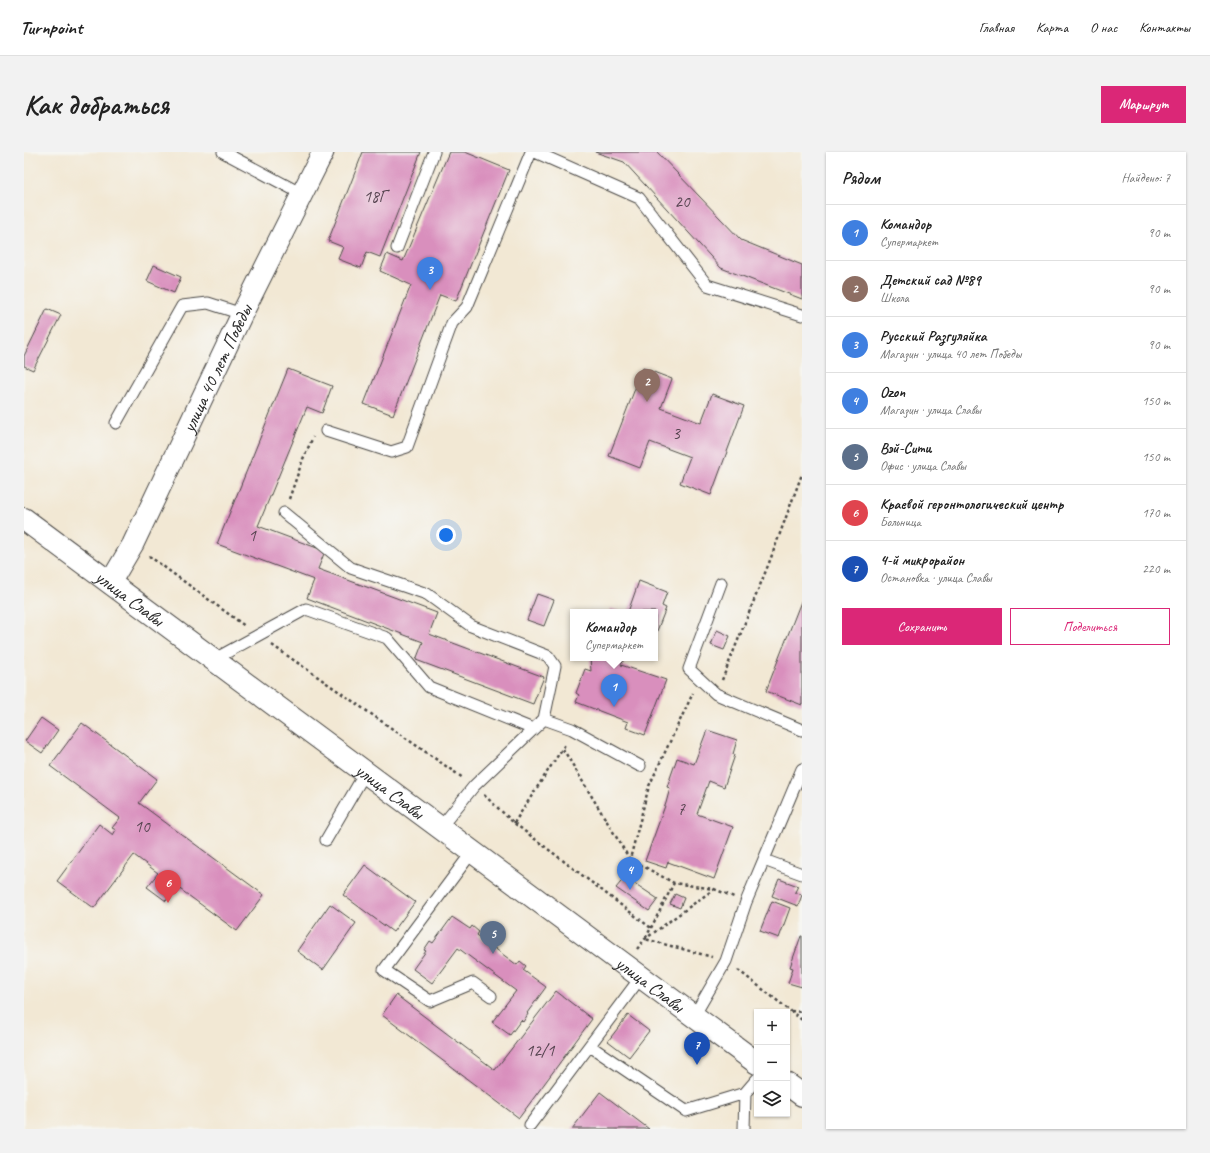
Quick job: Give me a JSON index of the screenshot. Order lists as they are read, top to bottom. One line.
{"streets":{"main road":["улица Славы"],"street":["улица 40 лет Победы"]},"crossings":[["улица 40 лет Победы","улица Славы"]],"house_numbers":["18Г","20","3","1","7","10","12/1"],"page":{"header":"Turnpoint","nav":["Главная","Карта","О нас","Контакты"],"buttons":["Маршрут",["Сохранить","Поделиться"]],"title":"Как добраться","heading":["Рядом","Найдено: 7"],"list":[{"mark":"1","name":"Командор","note":"Супермаркет","value":"90 m"},{"mark":"2","name":"Детский сад №89","note":"Школа","value":"90 m"},{"mark":"3","name":"Русский Разгуляйка","note":"Магазин · улица 40 лет Победы","value":"90 m"},{"mark":"4","name":"Ozon","note":"Магазин · улица Славы","value":"150 m"},{"mark":"5","name":"Вэй-Сити","note":"Офис · улица Славы","value":"150 m"},{"mark":"6","name":"Краевой геронтологический центр","note":"Больница","value":"170 m"},{"mark":"7","name":"4-й микрорайон","note":"Остановка · улица Славы","value":"220 m"}],"pins":["3","2","1","4","6","5","7"],"popup":["Командор","Супермаркет"],"map_buttons":["+","−"]}}
